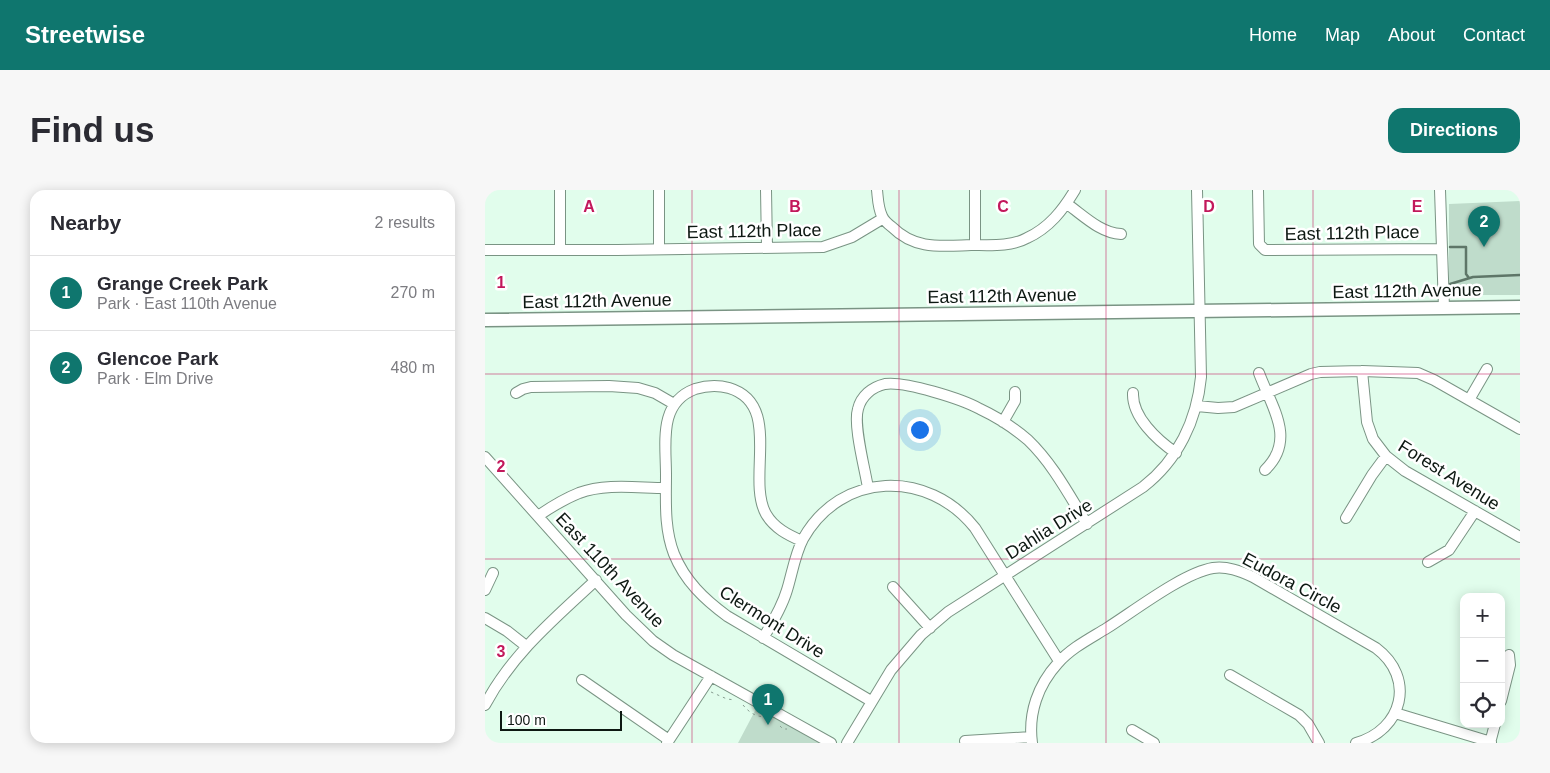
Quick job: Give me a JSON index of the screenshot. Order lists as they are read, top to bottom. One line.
{"streets":{"street":["East 112th Place","East 112th Avenue","Forest Avenue","Dahlia Drive","East 110th Avenue","Eudora Circle","Clermont Drive"]},"crossings":[["East 112th Avenue","Dahlia Drive"],["Dahlia Drive","Clermont Drive"]],"scale_bar":"100 m","page":{"header":"Streetwise","nav":["Home","Map","About","Contact"],"buttons":"Directions","title":"Find us","heading":["Nearby","2 results"],"pins":["2","1"],"list":[{"mark":"1","name":"Grange Creek Park","note":"Park · East 110th Avenue","value":"270 m"},{"mark":"2","name":"Glencoe Park","note":"Park · Elm Drive","value":"480 m"}],"map_buttons":["+","−"],"scale":"100 m"},"grid":{"columns":["A","B","C","D","E"],"rows":["1","2","3"]}}
